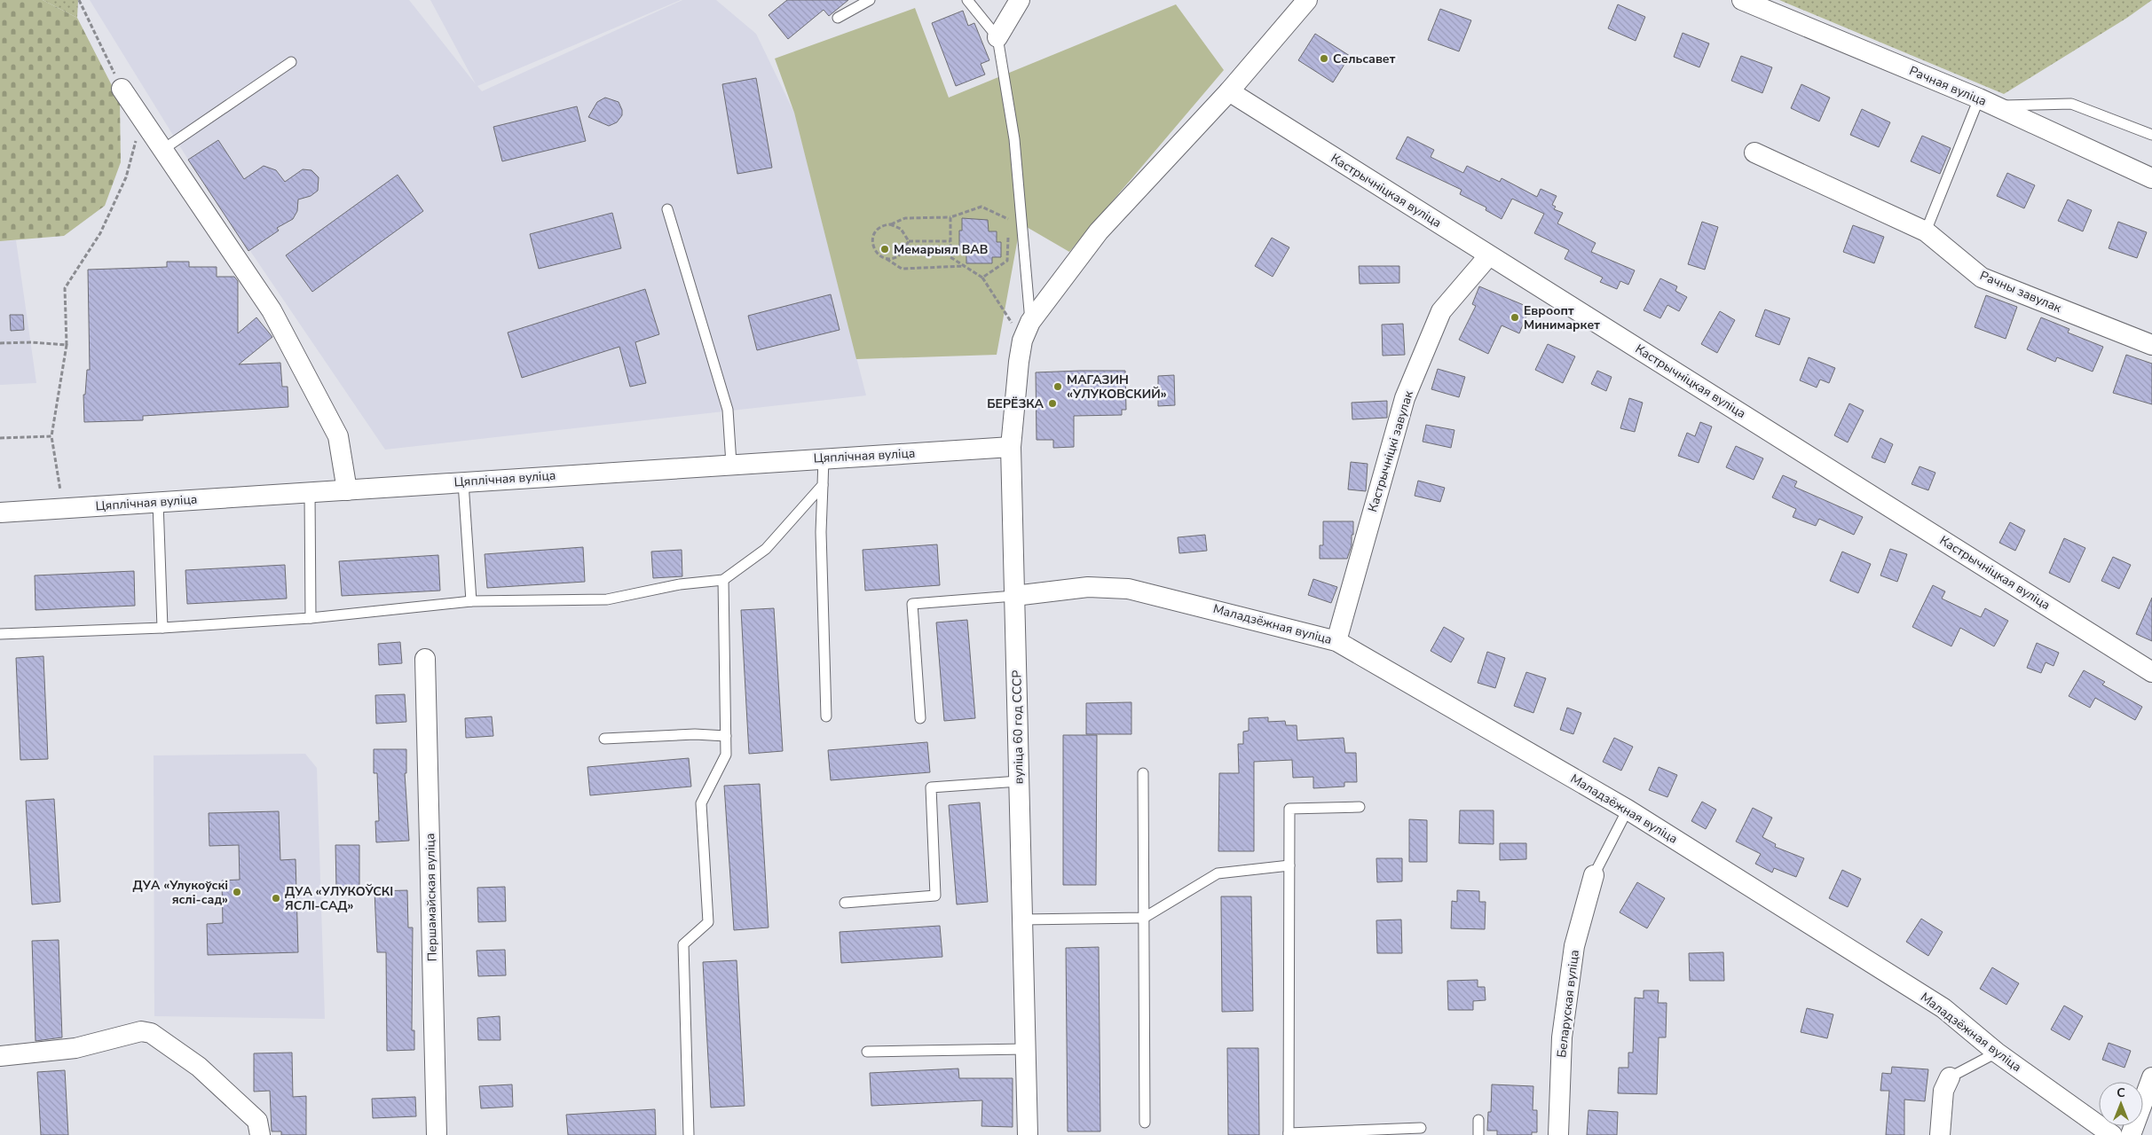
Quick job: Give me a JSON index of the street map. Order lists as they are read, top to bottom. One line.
{"streets":{"street":["Рачная вуліца","Кастрычніцкая вуліца","Рачны завулак","Кастрычніцкі завулак","Цяплічная вуліца","Маладзёжная вуліца","вуліца 60 год СССР","Першамайская вуліца","Беларуская вуліца"]},"crossings":[["Кастрычніцкая вуліца","Кастрычніцкі завулак"],["Кастрычніцкая вуліца","вуліца 60 год СССР"],["Кастрычніцкі завулак","Маладзёжная вуліца"],["Цяплічная вуліца","вуліца 60 год СССР"],["Маладзёжная вуліца","вуліца 60 год СССР"]],"places":["Сельсавет","Мемарыял ВАВ","Евроопт Минимаркет","МАГАЗИН «УЛУКОВСКИЙ»","БЕРЁЗКА","ДУА «Улукоўскі яслі-сад»","ДУА «УЛУКОЎСКІ ЯСЛІ-САД»"],"north":"top"}
